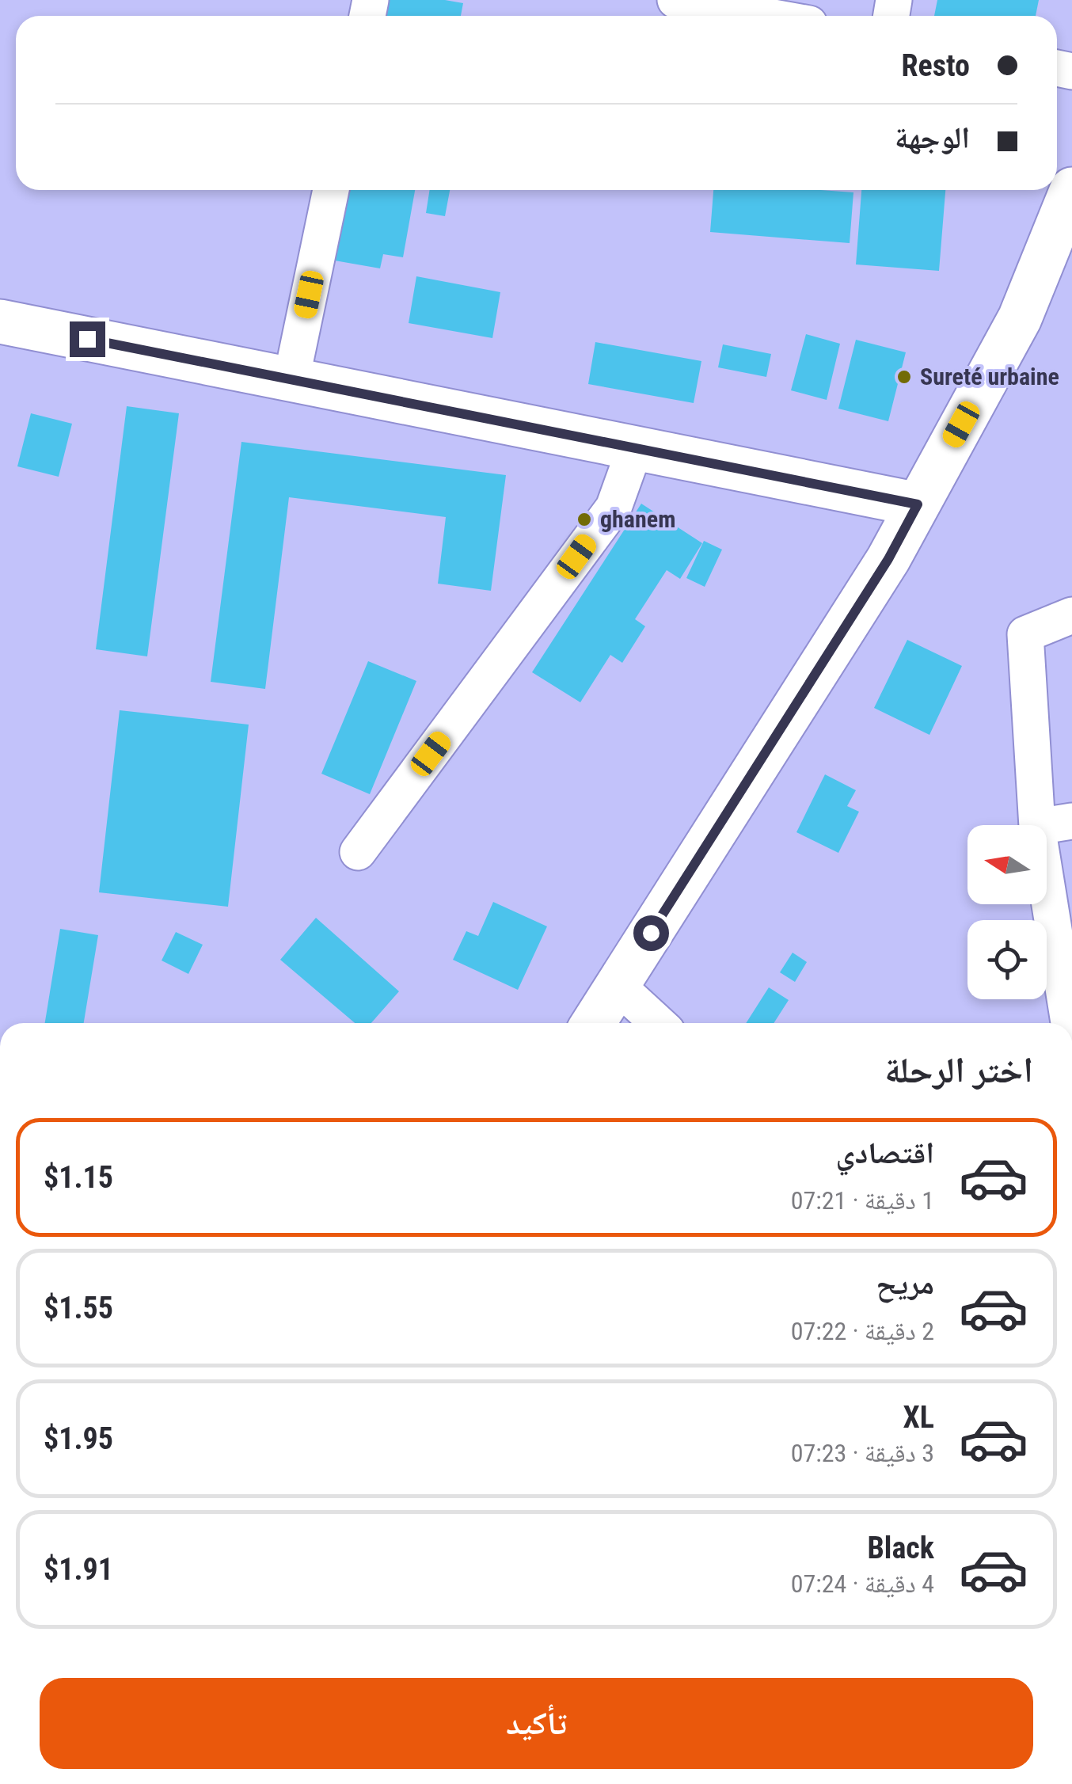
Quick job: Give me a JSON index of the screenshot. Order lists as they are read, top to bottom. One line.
{"places":["Sureté urbaine","ghanem"],"north":"left","page":{"banner":["Resto","الوجهة"],"heading":"اختر الرحلة","list":[{"name":"اقتصادي","note":"1 دقيقة · 07:21","value":"$1.15"},{"name":"مريح","note":"2 دقيقة · 07:22","value":"$1.55"},{"name":"XL","note":"3 دقيقة · 07:23","value":"$1.95"},{"name":"Black","note":"4 دقيقة · 07:24","value":"$1.91"}],"buttons":"تأكيد"}}
